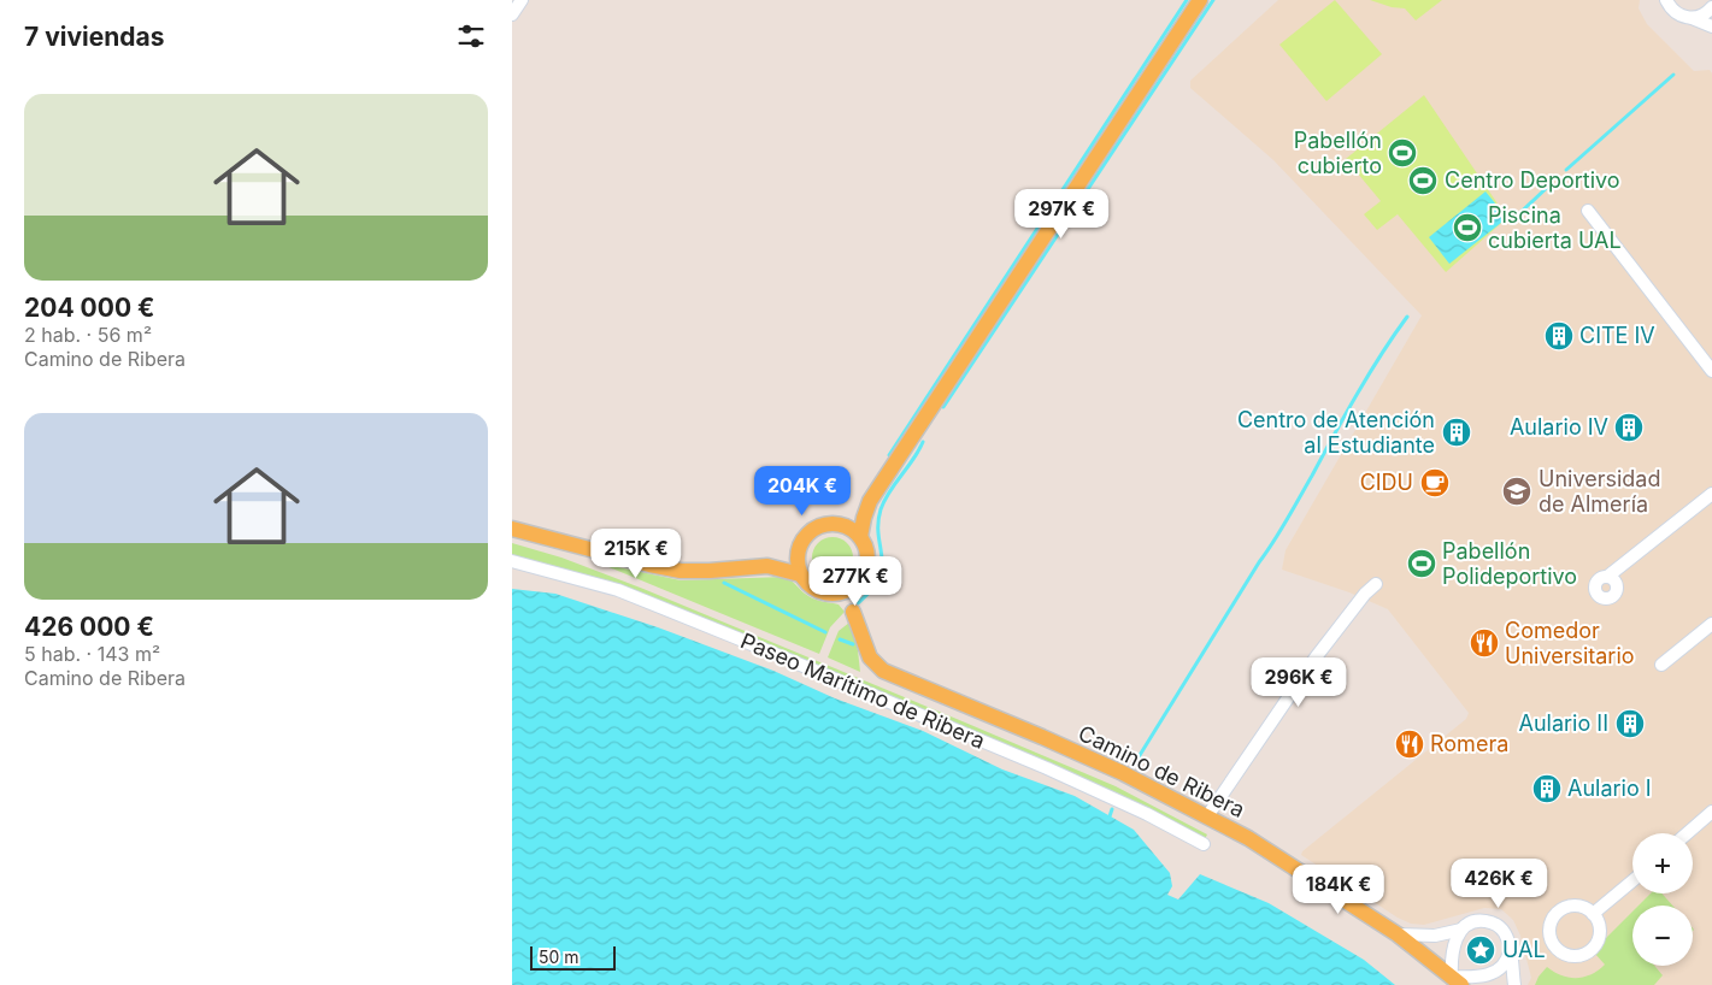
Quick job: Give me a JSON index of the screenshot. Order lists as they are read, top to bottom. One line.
{"streets":{"main road":["Camino de Ribera"],"street":["Paseo Marítimo de Ribera"]},"places":{"sports":["Pabellón cubierto","Centro Deportivo","Piscina cubierta UAL","Pabellón Polideportivo"],"building":["CITE IV","Aulario IV","Centro de Atención al Estudiante","Aulario II","Aulario I"],"cafe":["CIDU"],"school or university":["Universidad de Almería"],"restaurant":["Comedor Universitario","Romera"],"place":["UAL"]},"scale_bar":"50 m","page":{"heading":"7 viviendas","list":[{"name":"204 000 €","note":"2 hab. · 56 m² · Camino de Ribera"},{"name":"426 000 €","note":"5 hab. · 143 m² · Camino de Ribera"}],"price":["297K €","204K €","215K €","277K €","296K €","426K €","184K €"],"map_buttons":["+","−"],"scale":"50 m"}}
